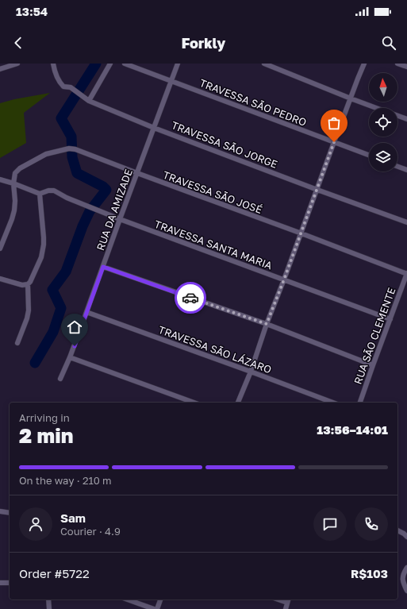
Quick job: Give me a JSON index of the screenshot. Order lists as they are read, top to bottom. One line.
{"streets":{"street":["TRAVESSA SÃO PEDRO","TRAVESSA SÃO JORGE","TRAVESSA SÃO JOSÉ","RUA DA AMIZADE","TRAVESSA SANTA MARIA","RUA SÃO CLEMENTE","TRAVESSA SÃO LÁZARO"]},"crossings":[["TRAVESSA SÃO PEDRO","RUA DA AMIZADE"],["TRAVESSA SÃO JORGE","RUA DA AMIZADE"],["TRAVESSA SÃO JOSÉ","RUA DA AMIZADE"],["TRAVESSA SÃO JOSÉ","RUA SÃO CLEMENTE"],["RUA DA AMIZADE","TRAVESSA SANTA MARIA"],["RUA DA AMIZADE","TRAVESSA SÃO LÁZARO"],["TRAVESSA SANTA MARIA","RUA SÃO CLEMENTE"]],"north":"top","page":{"status":"13:54","header":"Forkly","heading":["2 min","Arriving in","13:56–14:01"],"panel":["Sam","Courier · 4.9","Order #5722","R$103"],"bar":"On the way · 210 m"}}
